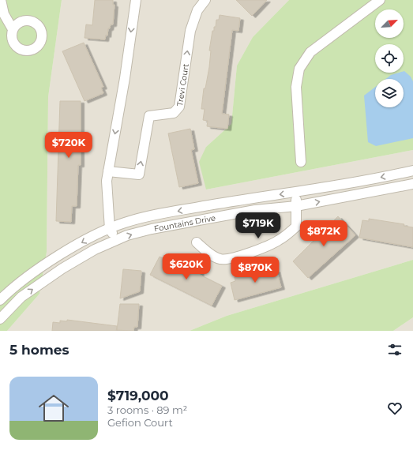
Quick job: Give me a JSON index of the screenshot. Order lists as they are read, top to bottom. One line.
{"streets":{"street":["Trevi Court","Fountains Drive"]},"north":"top right","page":{"price":["$720K","$719K","$872K","$620K","$870K"],"heading":"5 homes","list":[{"name":"$719,000","note":"3 rooms · 89 m² · Gefion Court"}]}}
